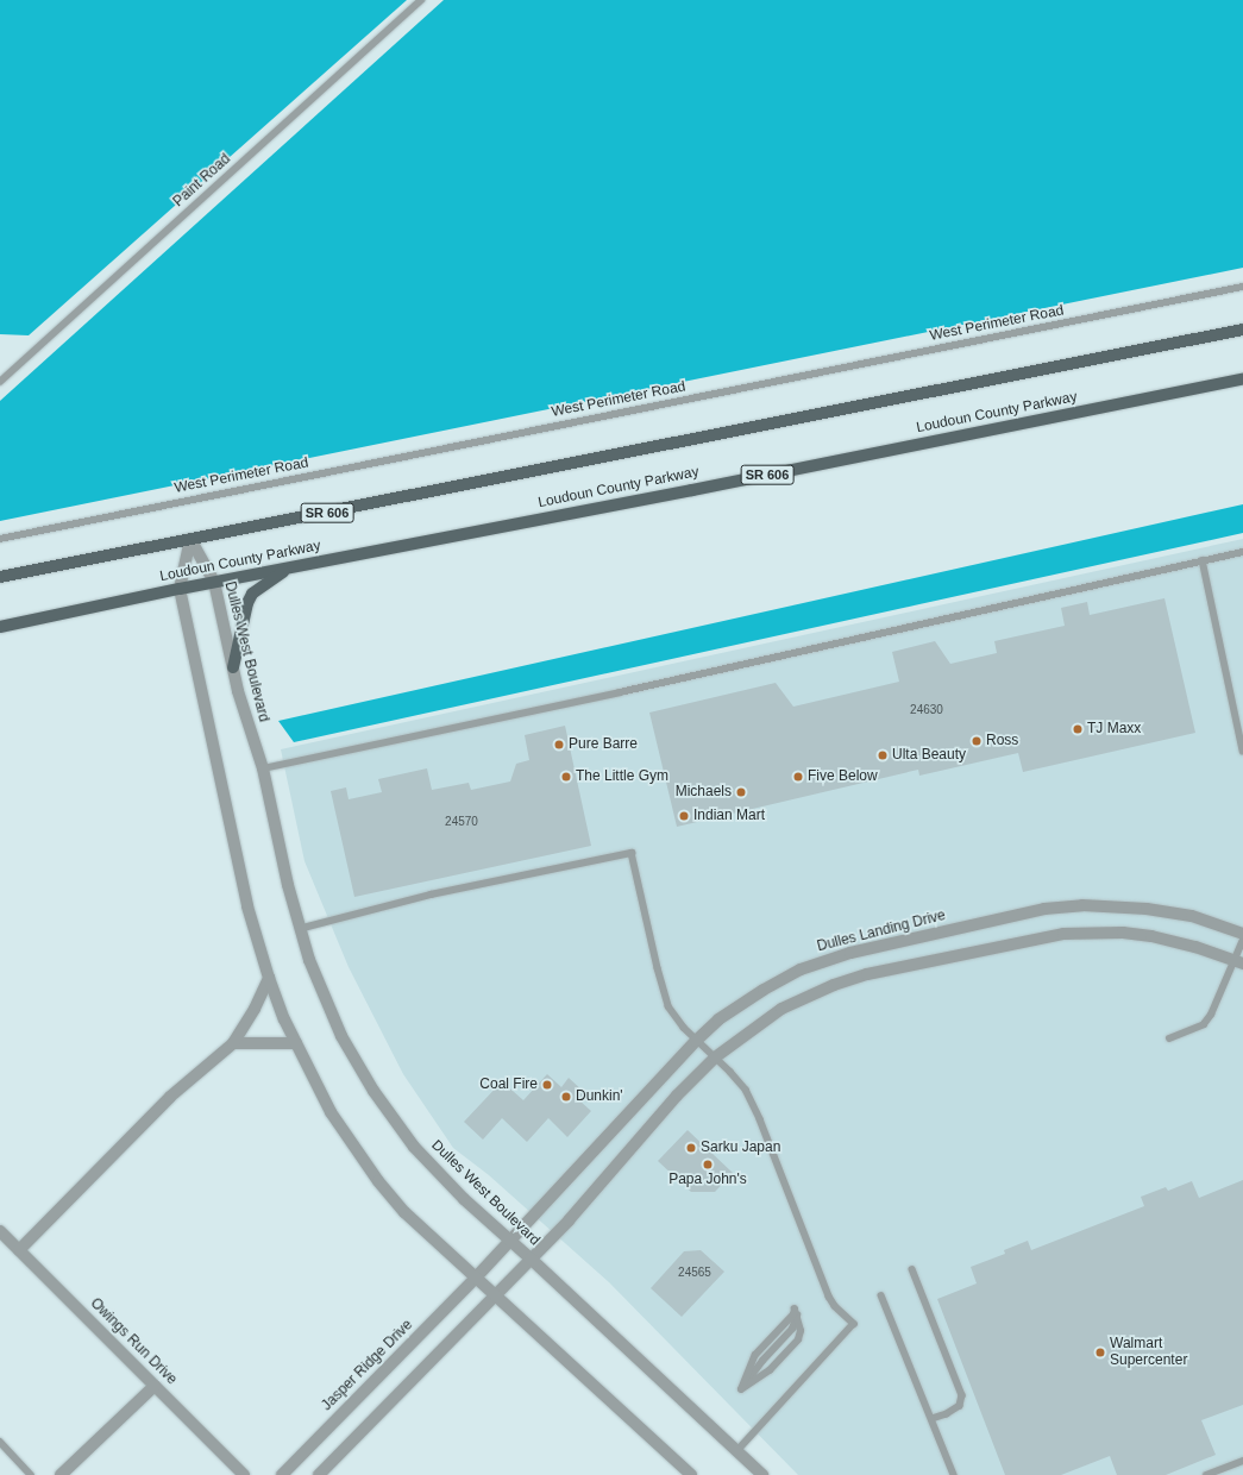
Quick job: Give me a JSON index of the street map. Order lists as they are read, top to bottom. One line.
{"streets":{"main road":["Loudoun County Parkway","SR 606"],"street":["Dulles West Boulevard","Dulles Landing Drive","Owings Run Drive","Jasper Ridge Drive"],"lane":["Paint Road","West Perimeter Road"]},"crossings":[["Loudoun County Parkway","Dulles West Boulevard"],["SR 606","Dulles West Boulevard"],["Dulles West Boulevard","Dulles Landing Drive"],["Dulles Landing Drive","Jasper Ridge Drive"]],"places":["TJ Maxx","Ross","Pure Barre","Ulta Beauty","The Little Gym","Five Below","Michaels","Indian Mart","Coal Fire","Dunkin'","Sarku Japan","Papa John's","Walmart Supercenter"],"house_numbers":["24630","24570","24565"]}
